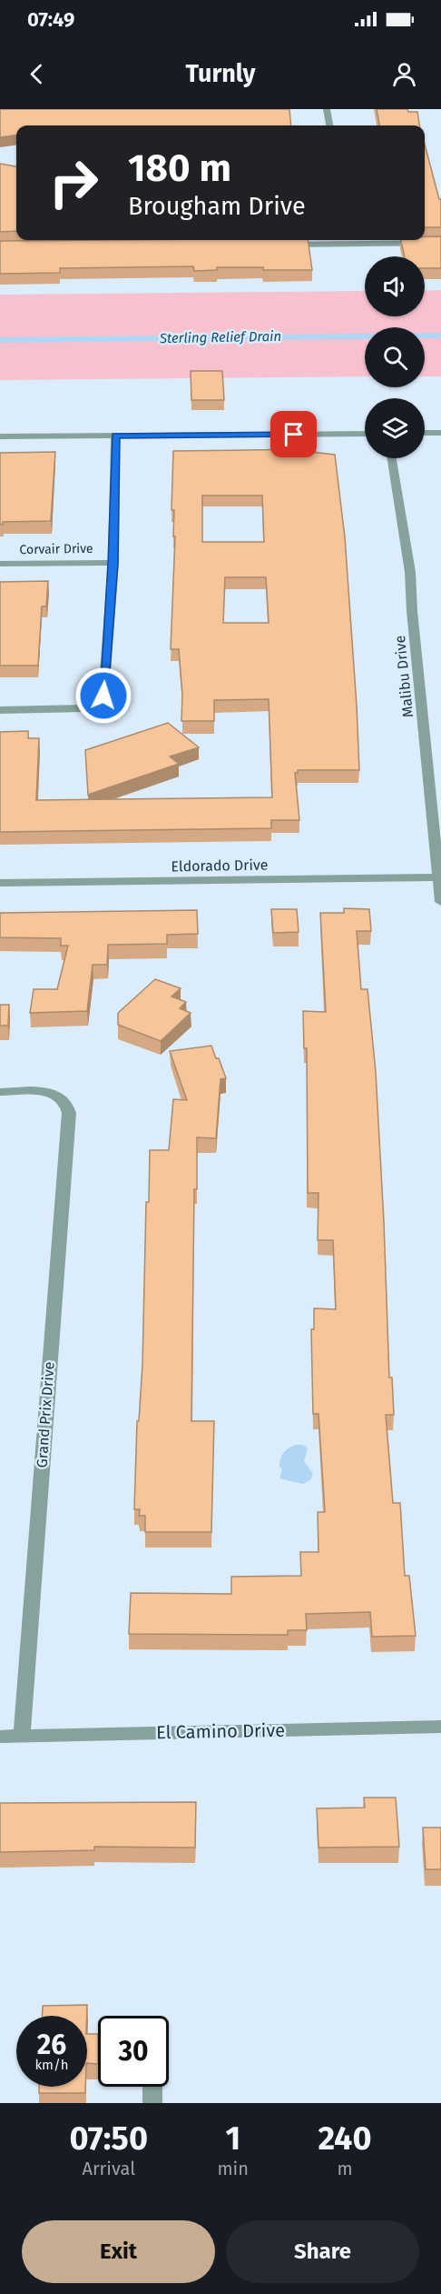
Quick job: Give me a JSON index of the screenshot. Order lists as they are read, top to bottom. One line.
{"streets":{"street":["Corvair Drive","Malibu Drive","Eldorado Drive","Grand Prix Drive","El Camino Drive"]},"crossings":[["Malibu Drive","Eldorado Drive"],["Grand Prix Drive","El Camino Drive"]],"water":["Sterling Relief Drain"],"page":{"status":"07:49","header":"Turnly","turn":["180 m","Brougham Drive"],"speed":"26 km/h","limit":"30","eta":["07:50","Arrival","1","min","240","m"],"buttons":["Exit","Share"]}}
